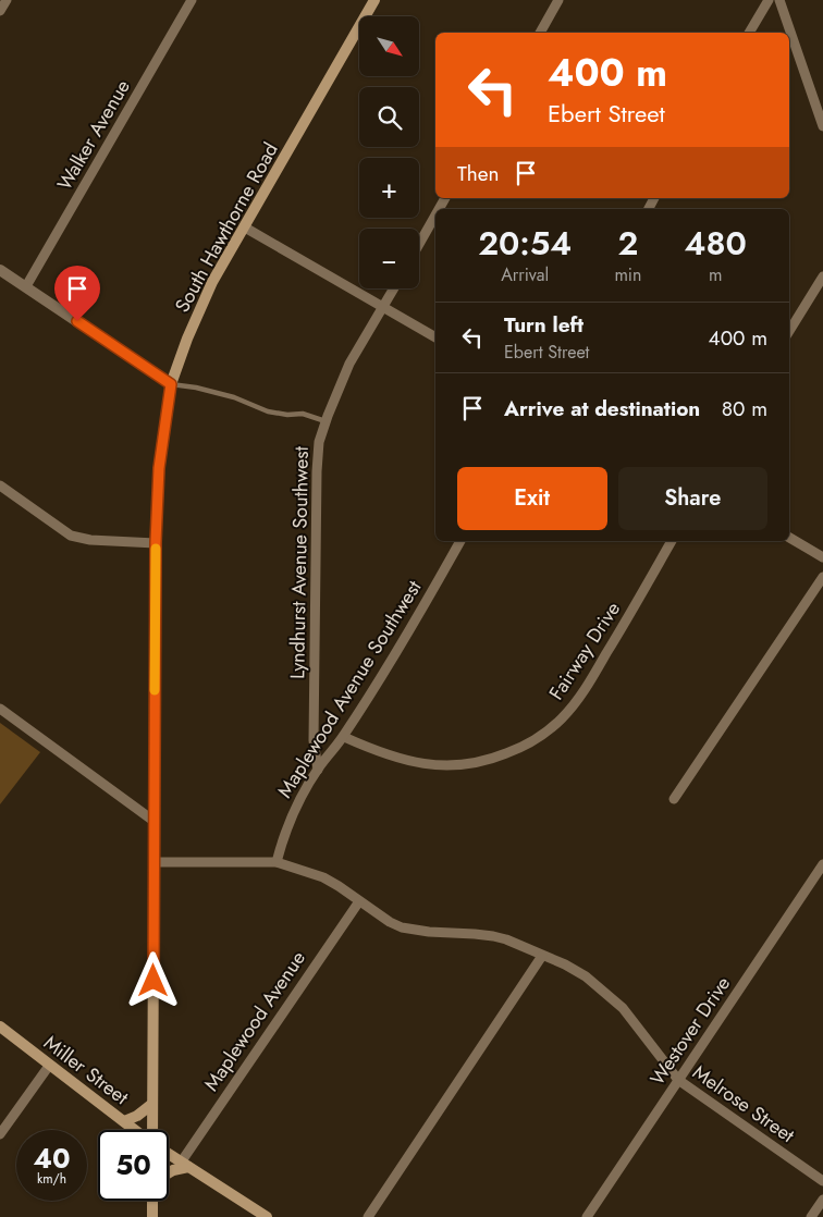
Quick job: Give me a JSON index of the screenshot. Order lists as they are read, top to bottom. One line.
{"streets":{"main road":["South Hawthorne Road","Miller Street"],"street":["Walker Avenue","Lyndhurst Avenue Southwest","Fairway Drive","Maplewood Avenue Southwest","Maplewood Avenue","Westover Drive","Melrose Street"]},"crossings":[["South Hawthorne Road","Melrose Street"],["Lyndhurst Avenue Southwest","Maplewood Avenue Southwest"],["Fairway Drive","Maplewood Avenue Southwest"],["Maplewood Avenue Southwest","Melrose Street"],["Maplewood Avenue","Melrose Street"],["Westover Drive","Melrose Street"]],"north":"bottom right","page":{"map_buttons":["+","−"],"turn":["400 m","Ebert Street"],"then":"Then","eta":["20:54","Arrival","2","min","480","m"],"list":[{"name":"Turn left","note":"Ebert Street","value":"400 m"},{"name":"Arrive at destination","value":"80 m"}],"buttons":["Exit","Share"],"speed":"40 km/h","limit":"50"}}
